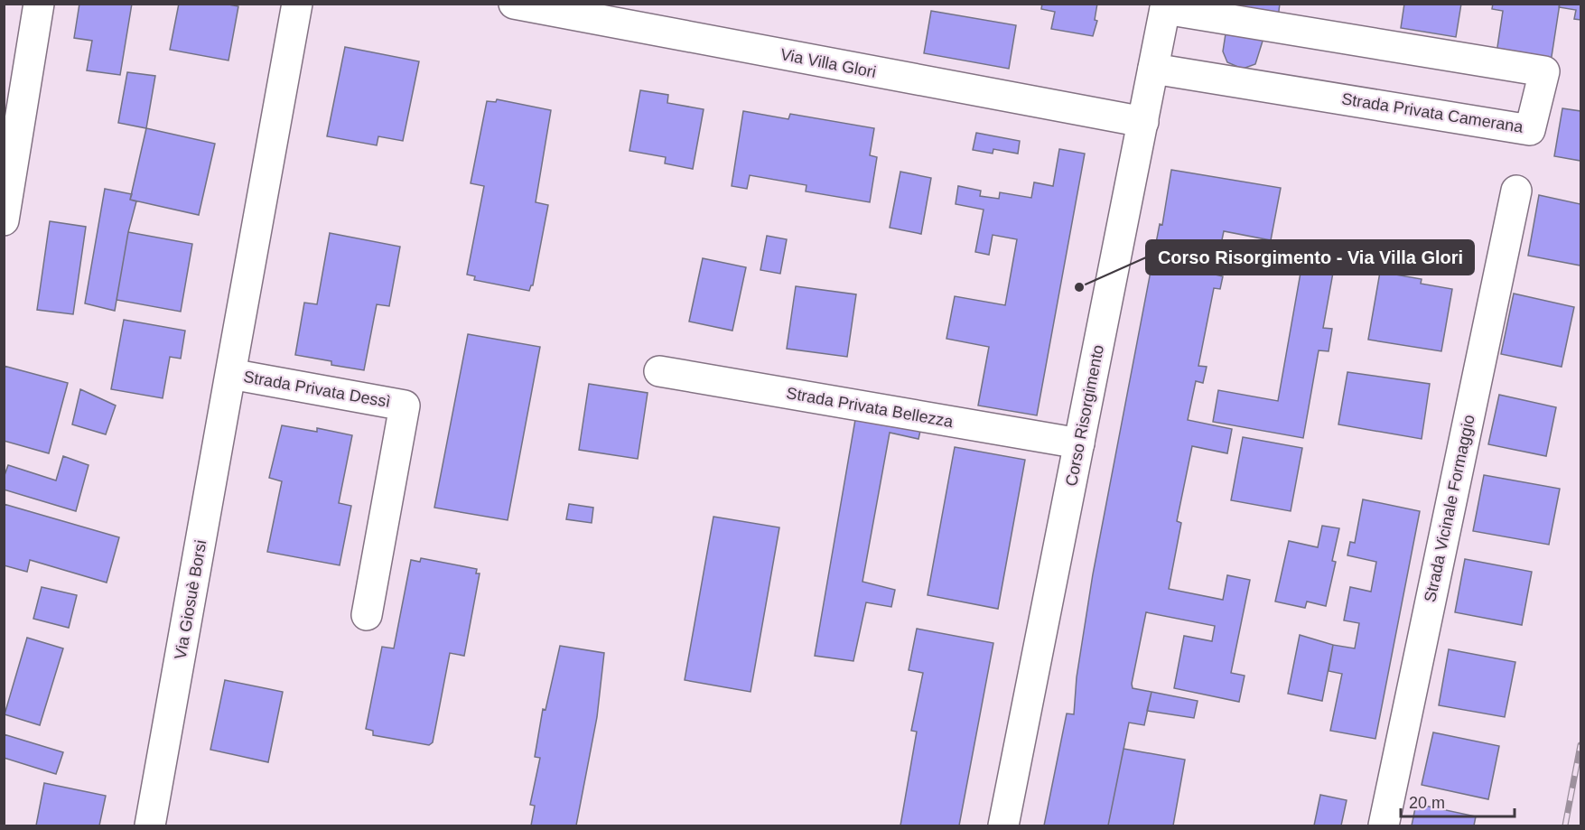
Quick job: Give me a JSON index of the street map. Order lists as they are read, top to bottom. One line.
{"streets":{"street":["Via Villa Glori","Strada Privata Camerana","Strada Privata Dessì","Strada Privata Bellezza","Corso Risorgimento","Strada Vicinale Formaggio","Via Giosuè Borsi"]},"crossings":[["Via Villa Glori","Corso Risorgimento"],["Strada Privata Camerana","Corso Risorgimento"],["Strada Privata Dessì","Via Giosuè Borsi"],["Strada Privata Bellezza","Corso Risorgimento"]],"places":["Corso Risorgimento - Via Villa Glori"],"scale_bar":"20 m"}
